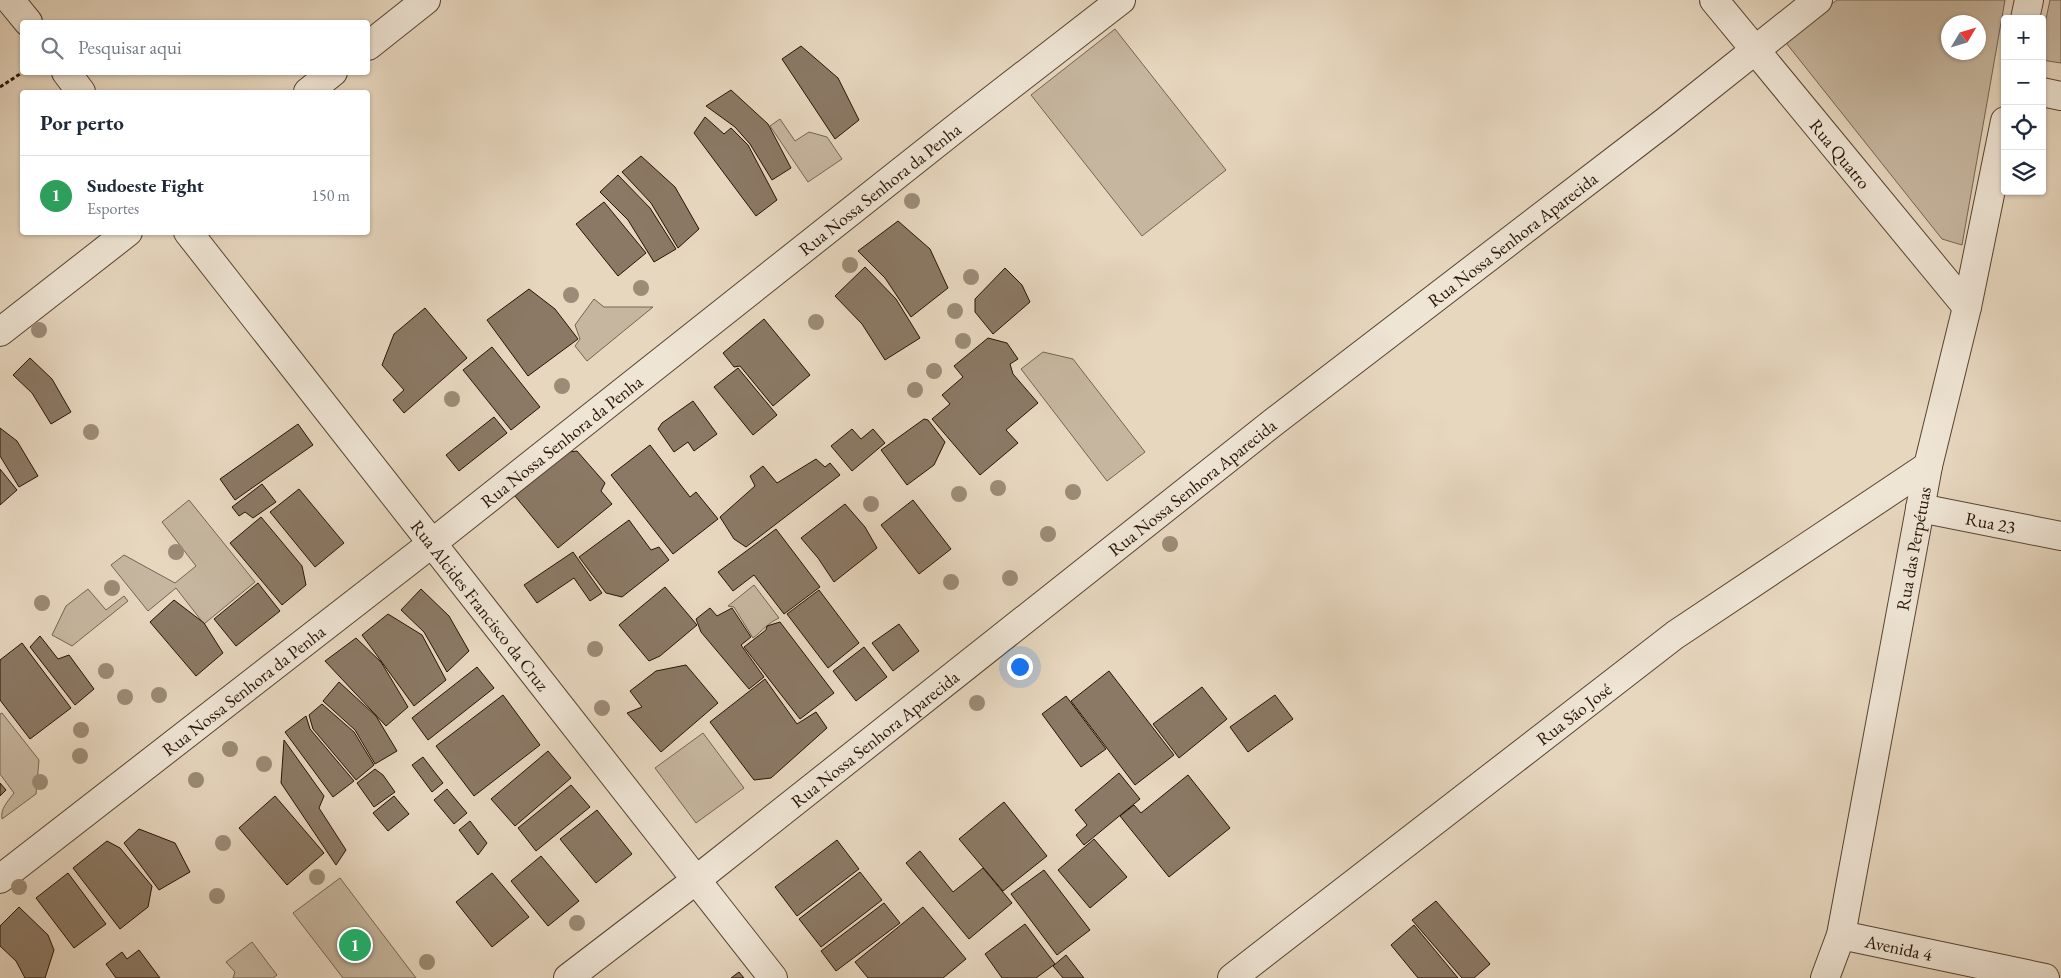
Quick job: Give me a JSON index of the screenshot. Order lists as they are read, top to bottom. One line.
{"streets":{"street":["Rua Quatro","Rua Nossa Senhora da Penha","Rua Nossa Senhora Aparecida","Rua 23","Rua das Perpétuas","Rua Alcides Francisco da Cruz","Rua São José","Avenida 4"]},"crossings":[["Rua Quatro","Rua Nossa Senhora Aparecida"],["Rua Quatro","Rua das Perpétuas"],["Rua Nossa Senhora da Penha","Rua Alcides Francisco da Cruz"],["Rua Nossa Senhora Aparecida","Rua Alcides Francisco da Cruz"],["Rua 23","Rua das Perpétuas"],["Rua das Perpétuas","Rua São José"],["Rua das Perpétuas","Avenida 4"]],"north":"top right","page":{"map_buttons":["+","−"],"search":"Pesquisar aqui","heading":"Por perto","list":[{"mark":"1","name":"Sudoeste Fight","note":"Esportes","value":"150 m"}],"pins":"1"}}
